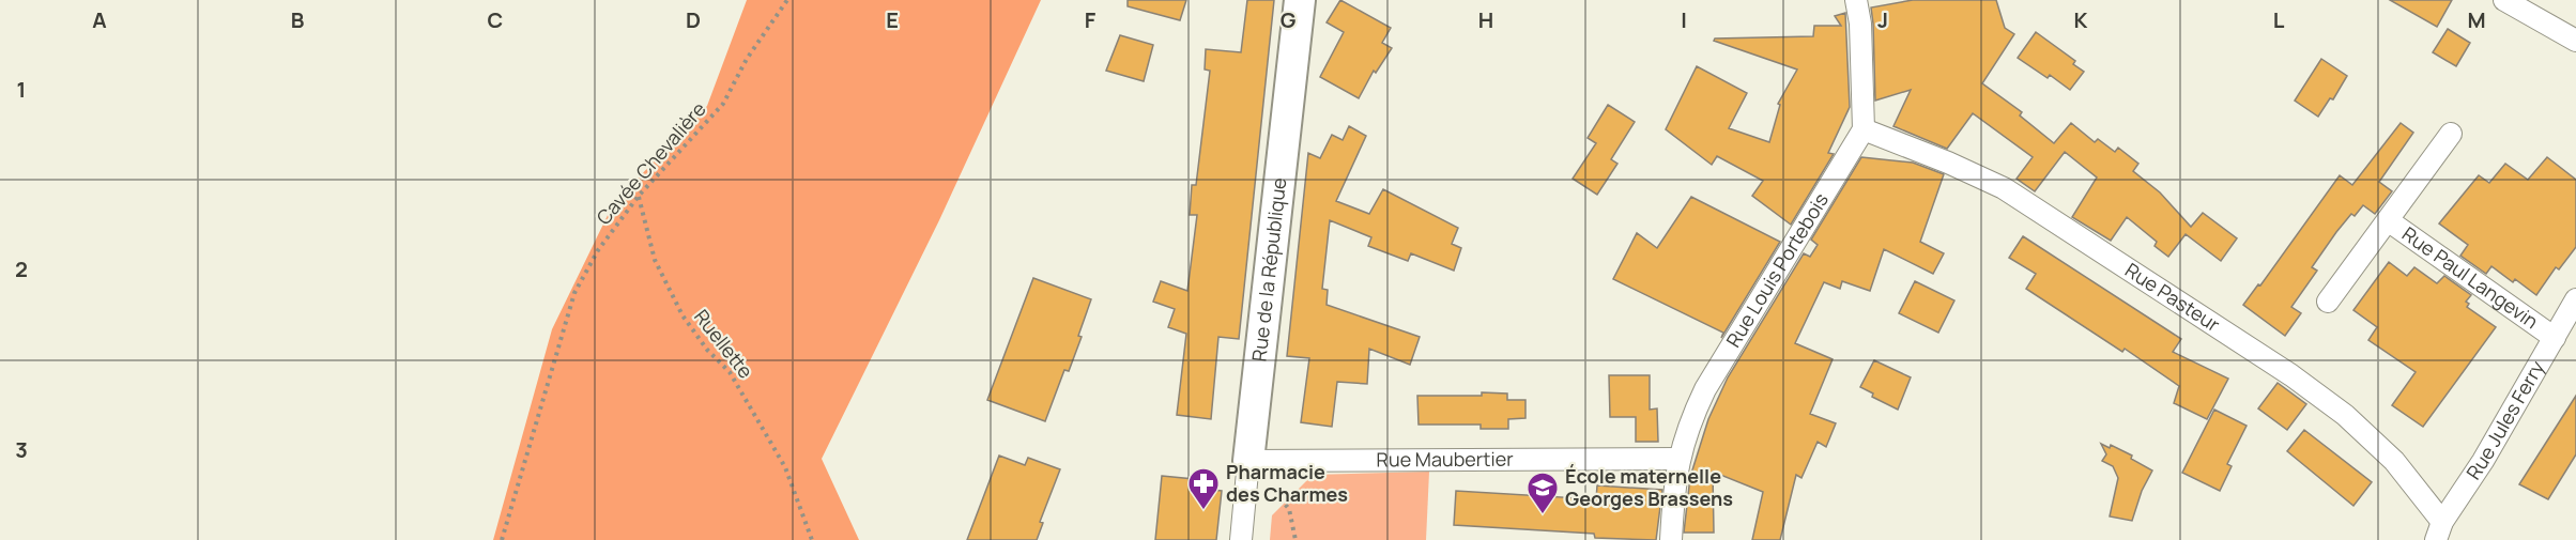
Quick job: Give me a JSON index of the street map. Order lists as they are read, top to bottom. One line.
{"streets":{"main road":["Rue de la République"],"street":["Rue Louis Portebois","Rue Paul Langevin","Rue Pasteur","Rue Jules Ferry","Rue Maubertier"],"path":["Cavée Chevalière","Ruellette"]},"crossings":[["Cavée Chevalière","Ruellette"],["Rue de la République","Rue Maubertier"],["Rue Louis Portebois","Rue Pasteur"],["Rue Louis Portebois","Rue Maubertier"],["Rue Paul Langevin","Rue Jules Ferry"],["Rue Pasteur","Rue Jules Ferry"]],"places":{"pharmacy":["Pharmacie des Charmes"],"school or university":["École maternelle Georges Brassens"]},"grid":{"columns":["A","B","C","D","E","F","G","H","I","J","K","L","M"],"rows":["1","2","3"]}}
